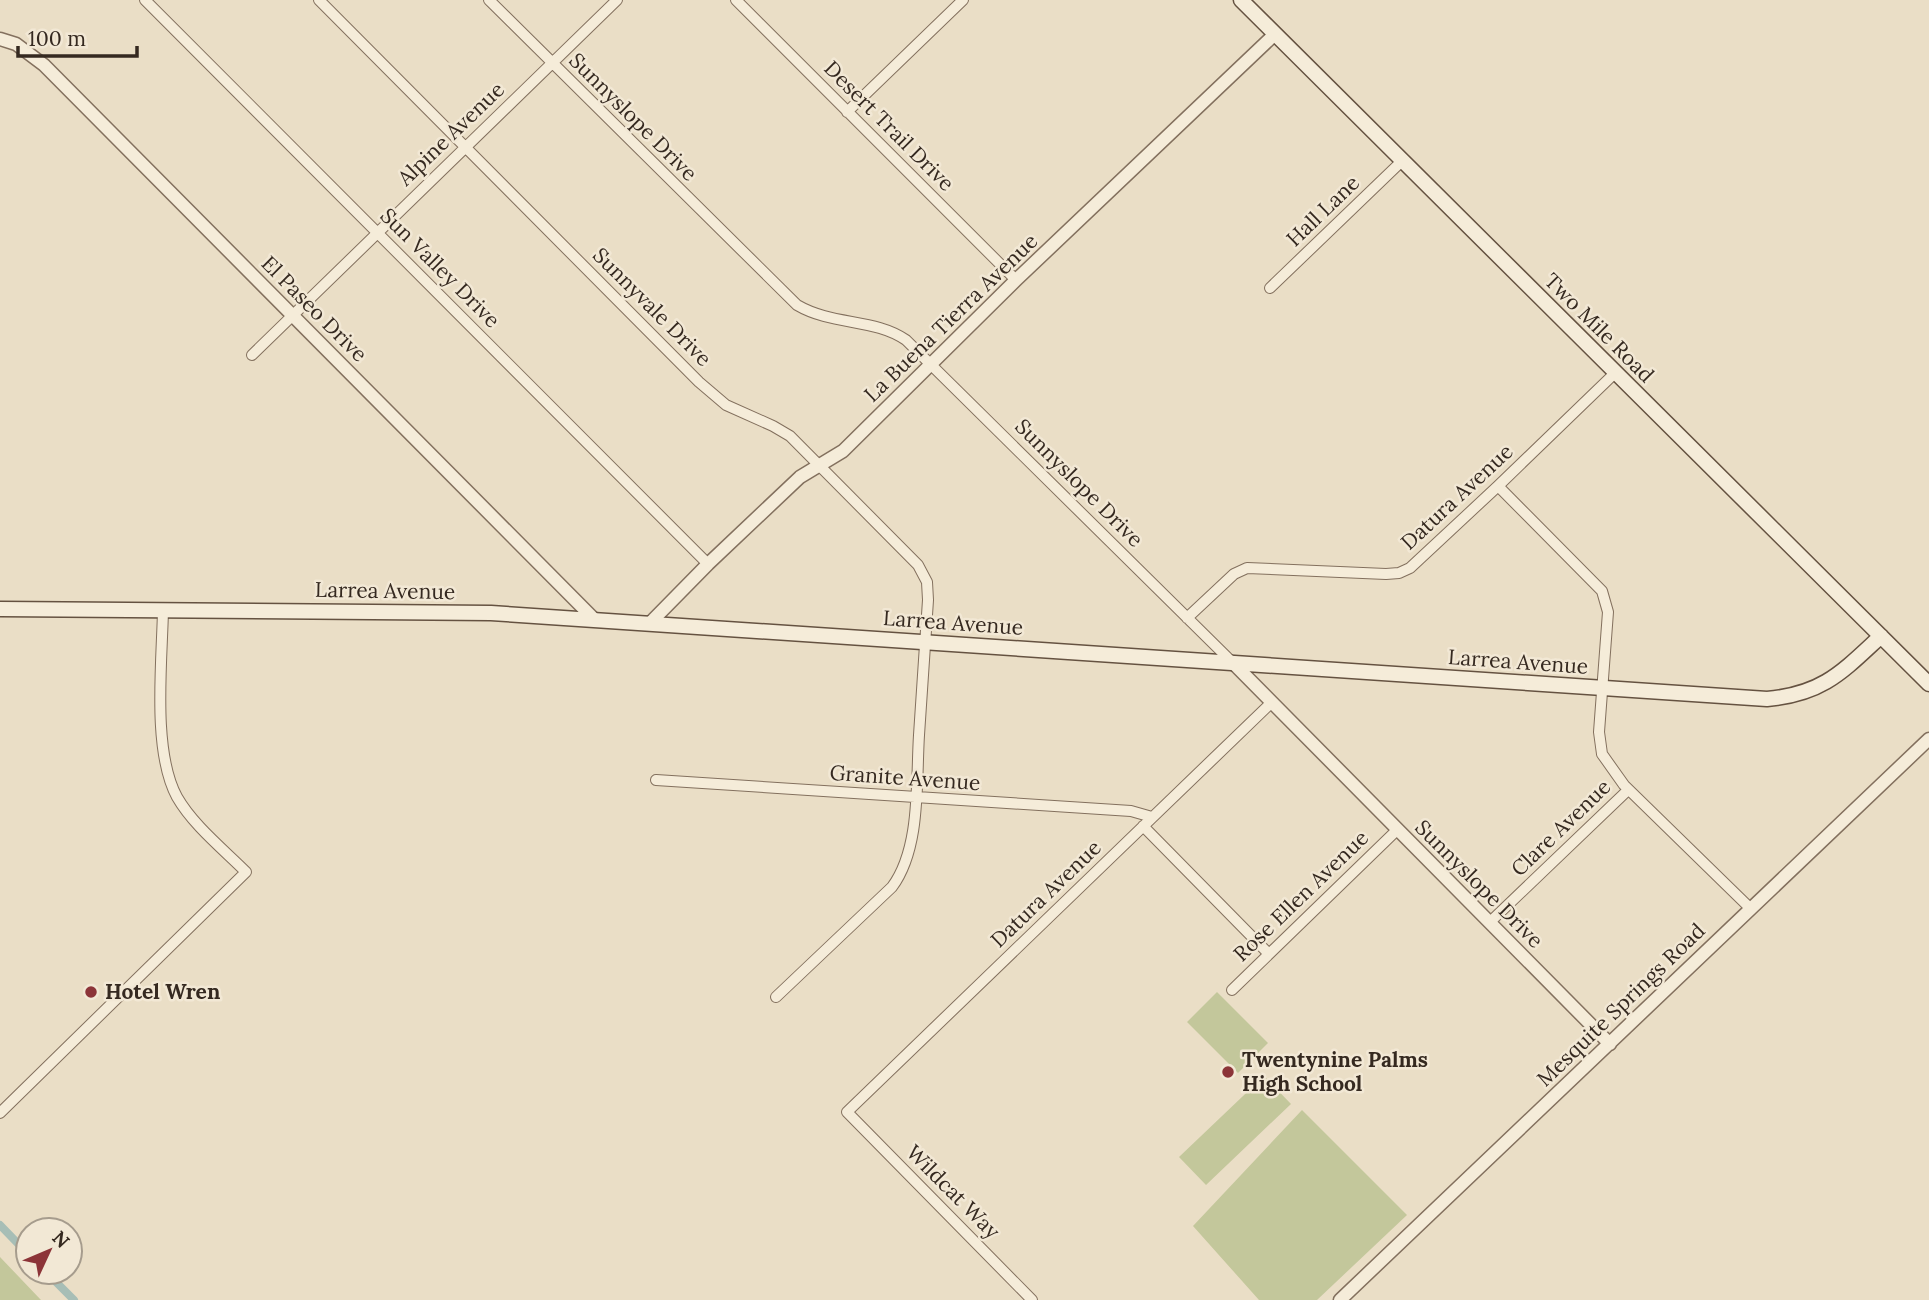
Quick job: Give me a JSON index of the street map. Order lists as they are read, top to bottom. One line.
{"streets":{"main road":["Two Mile Road","Larrea Avenue"],"street":["Sunnyslope Drive","Desert Trail Drive","Alpine Avenue","Hall Lane","Sun Valley Drive","Sunnyvale Drive","El Paseo Drive","La Buena Tierra Avenue","Datura Avenue","Granite Avenue","Clare Avenue","Rose Ellen Avenue","Mesquite Springs Road","Wildcat Way"]},"crossings":[["Sunnyslope Drive","Alpine Avenue"],["Sunnyslope Drive","La Buena Tierra Avenue"],["Sunnyslope Drive","Datura Avenue"],["Sunnyslope Drive","Larrea Avenue"],["Sunnyslope Drive","Clare Avenue"],["Sunnyslope Drive","Rose Ellen Avenue"],["Sunnyslope Drive","Mesquite Springs Road"],["Desert Trail Drive","La Buena Tierra Avenue"],["Alpine Avenue","Sun Valley Drive"],["Alpine Avenue","Sunnyvale Drive"],["Alpine Avenue","El Paseo Drive"],["Hall Lane","Two Mile Road"],["Sun Valley Drive","La Buena Tierra Avenue"],["Sunnyvale Drive","La Buena Tierra Avenue"],["Sunnyvale Drive","Larrea Avenue"],["Sunnyvale Drive","Granite Avenue"],["El Paseo Drive","Larrea Avenue"],["La Buena Tierra Avenue","Two Mile Road"],["La Buena Tierra Avenue","Larrea Avenue"],["Two Mile Road","Datura Avenue"],["Two Mile Road","Larrea Avenue"],["Datura Avenue","Granite Avenue"],["Datura Avenue","Wildcat Way"]],"places":["Hotel Wren","Twentynine Palms High School"],"scale_bar":"100 m","north":"top right"}
